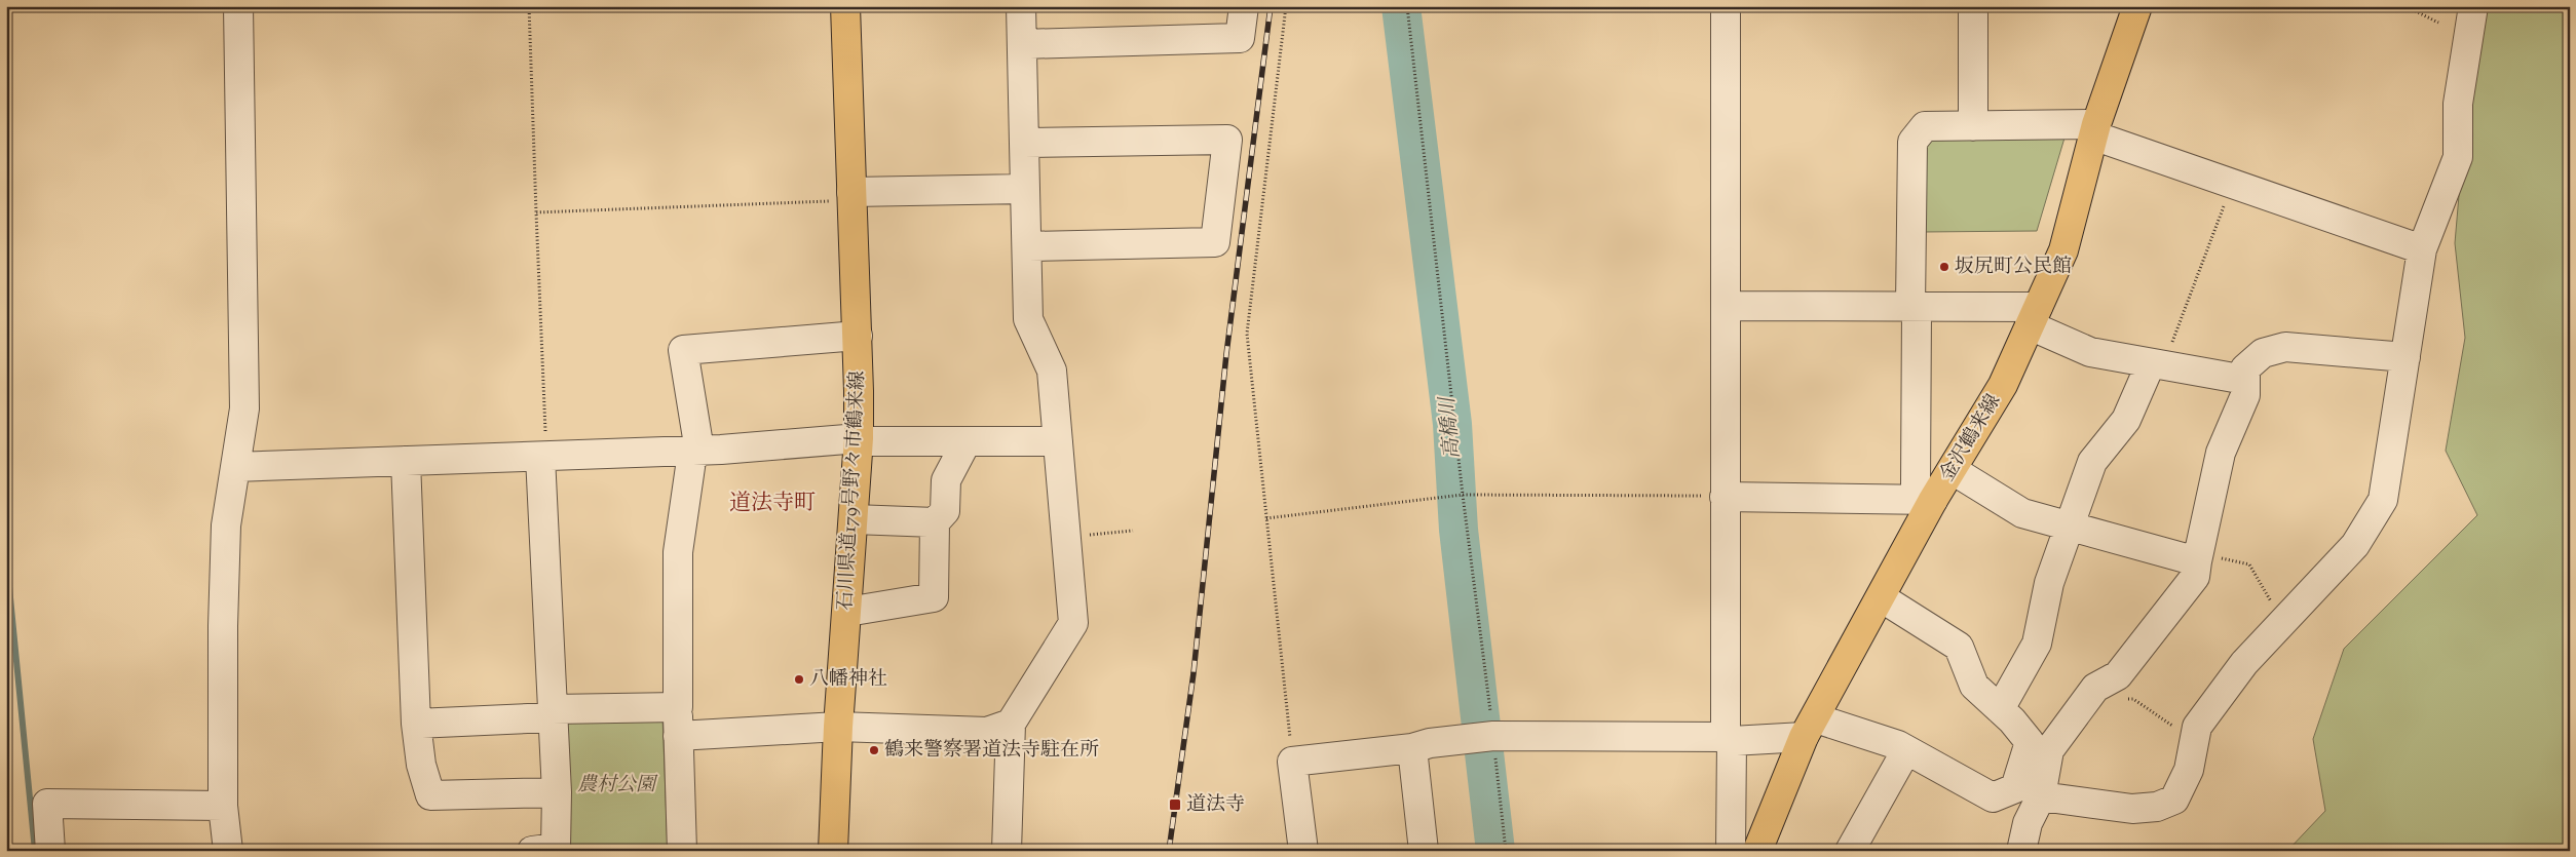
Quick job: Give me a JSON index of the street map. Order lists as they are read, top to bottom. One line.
{"streets":{"main road":["金沢鶴来線","石川県道179号野々市鶴来線"]},"districts":["道法寺町"],"water":["高橋川"],"parks":["農村公園"],"places":{"other":["坂尻町公民館","八幡神社","鶴来警察署道法寺駐在所"],"transit":["道法寺"]}}
